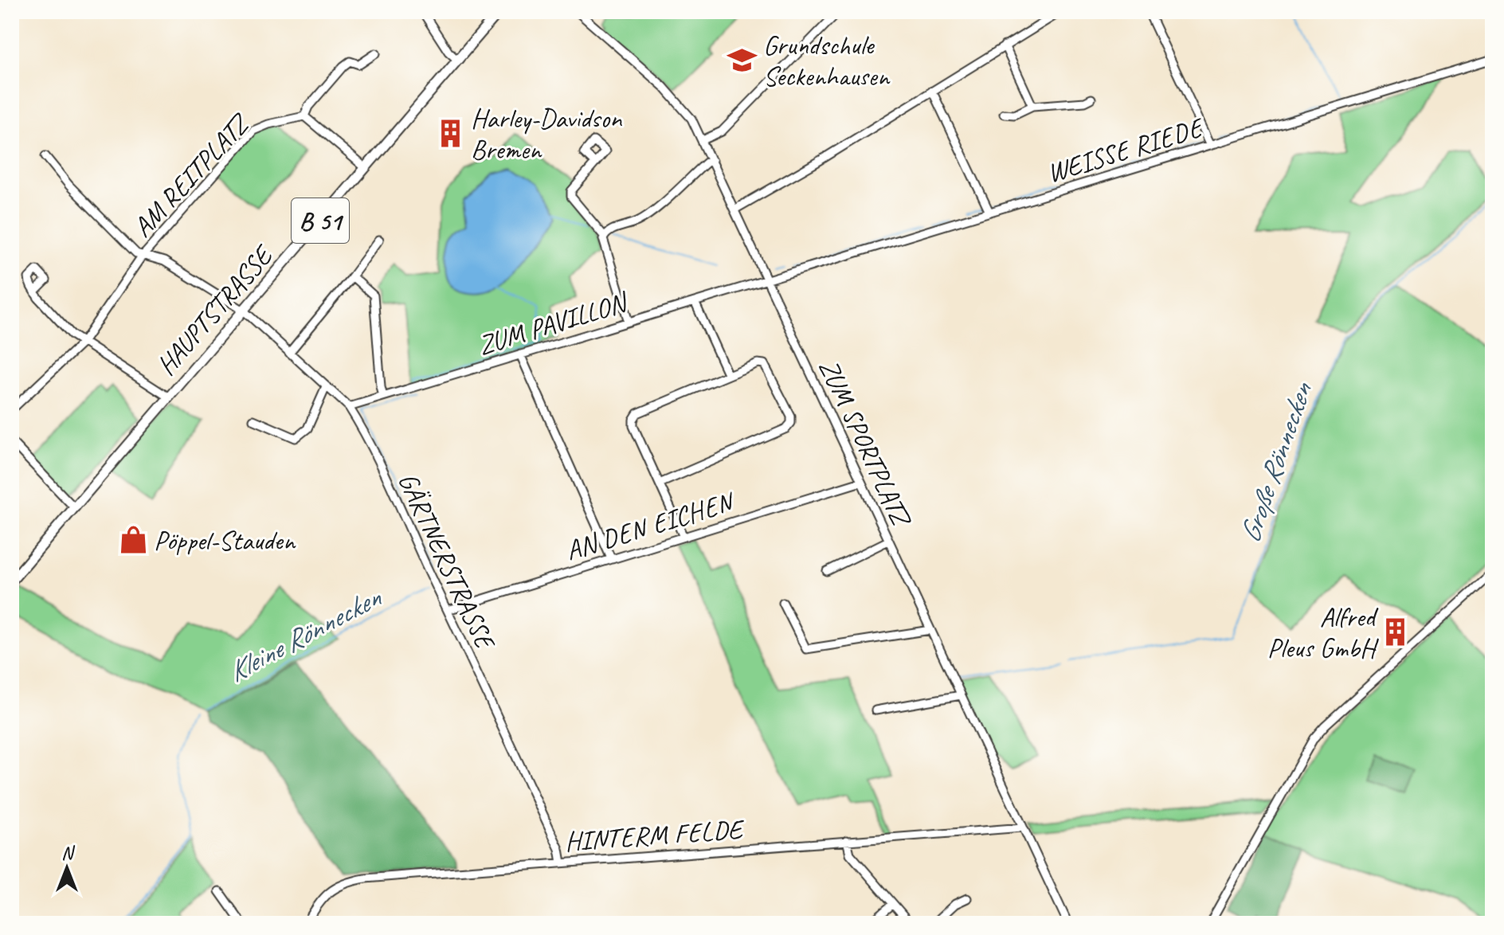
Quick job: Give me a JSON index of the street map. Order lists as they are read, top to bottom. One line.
{"streets":{"main road":["B 51","HAUPTSTRASSE"],"street":["WEISSE RIEDE","AM REITPLATZ","ZUM PAVILLON","ZUM SPORTPLATZ","AN DEN EICHEN","GÄRTNERSTRASSE","HINTERM FELDE"]},"crossings":[["WEISSE RIEDE","ZUM PAVILLON"],["WEISSE RIEDE","ZUM SPORTPLATZ"],["AM REITPLATZ","GÄRTNERSTRASSE"],["HAUPTSTRASSE","GÄRTNERSTRASSE"],["ZUM PAVILLON","ZUM SPORTPLATZ"],["ZUM PAVILLON","GÄRTNERSTRASSE"],["ZUM SPORTPLATZ","AN DEN EICHEN"],["ZUM SPORTPLATZ","HINTERM FELDE"],["AN DEN EICHEN","GÄRTNERSTRASSE"],["GÄRTNERSTRASSE","HINTERM FELDE"]],"water":["Große Rönnecken","Kleine Rönnecken"],"places":{"school or university":["Grundschule Seckenhausen"],"building":["Harley-Davidson Bremen","Alfred Pleus GmbH"],"shop":["Pöppel-Stauden"]},"north":"top"}
